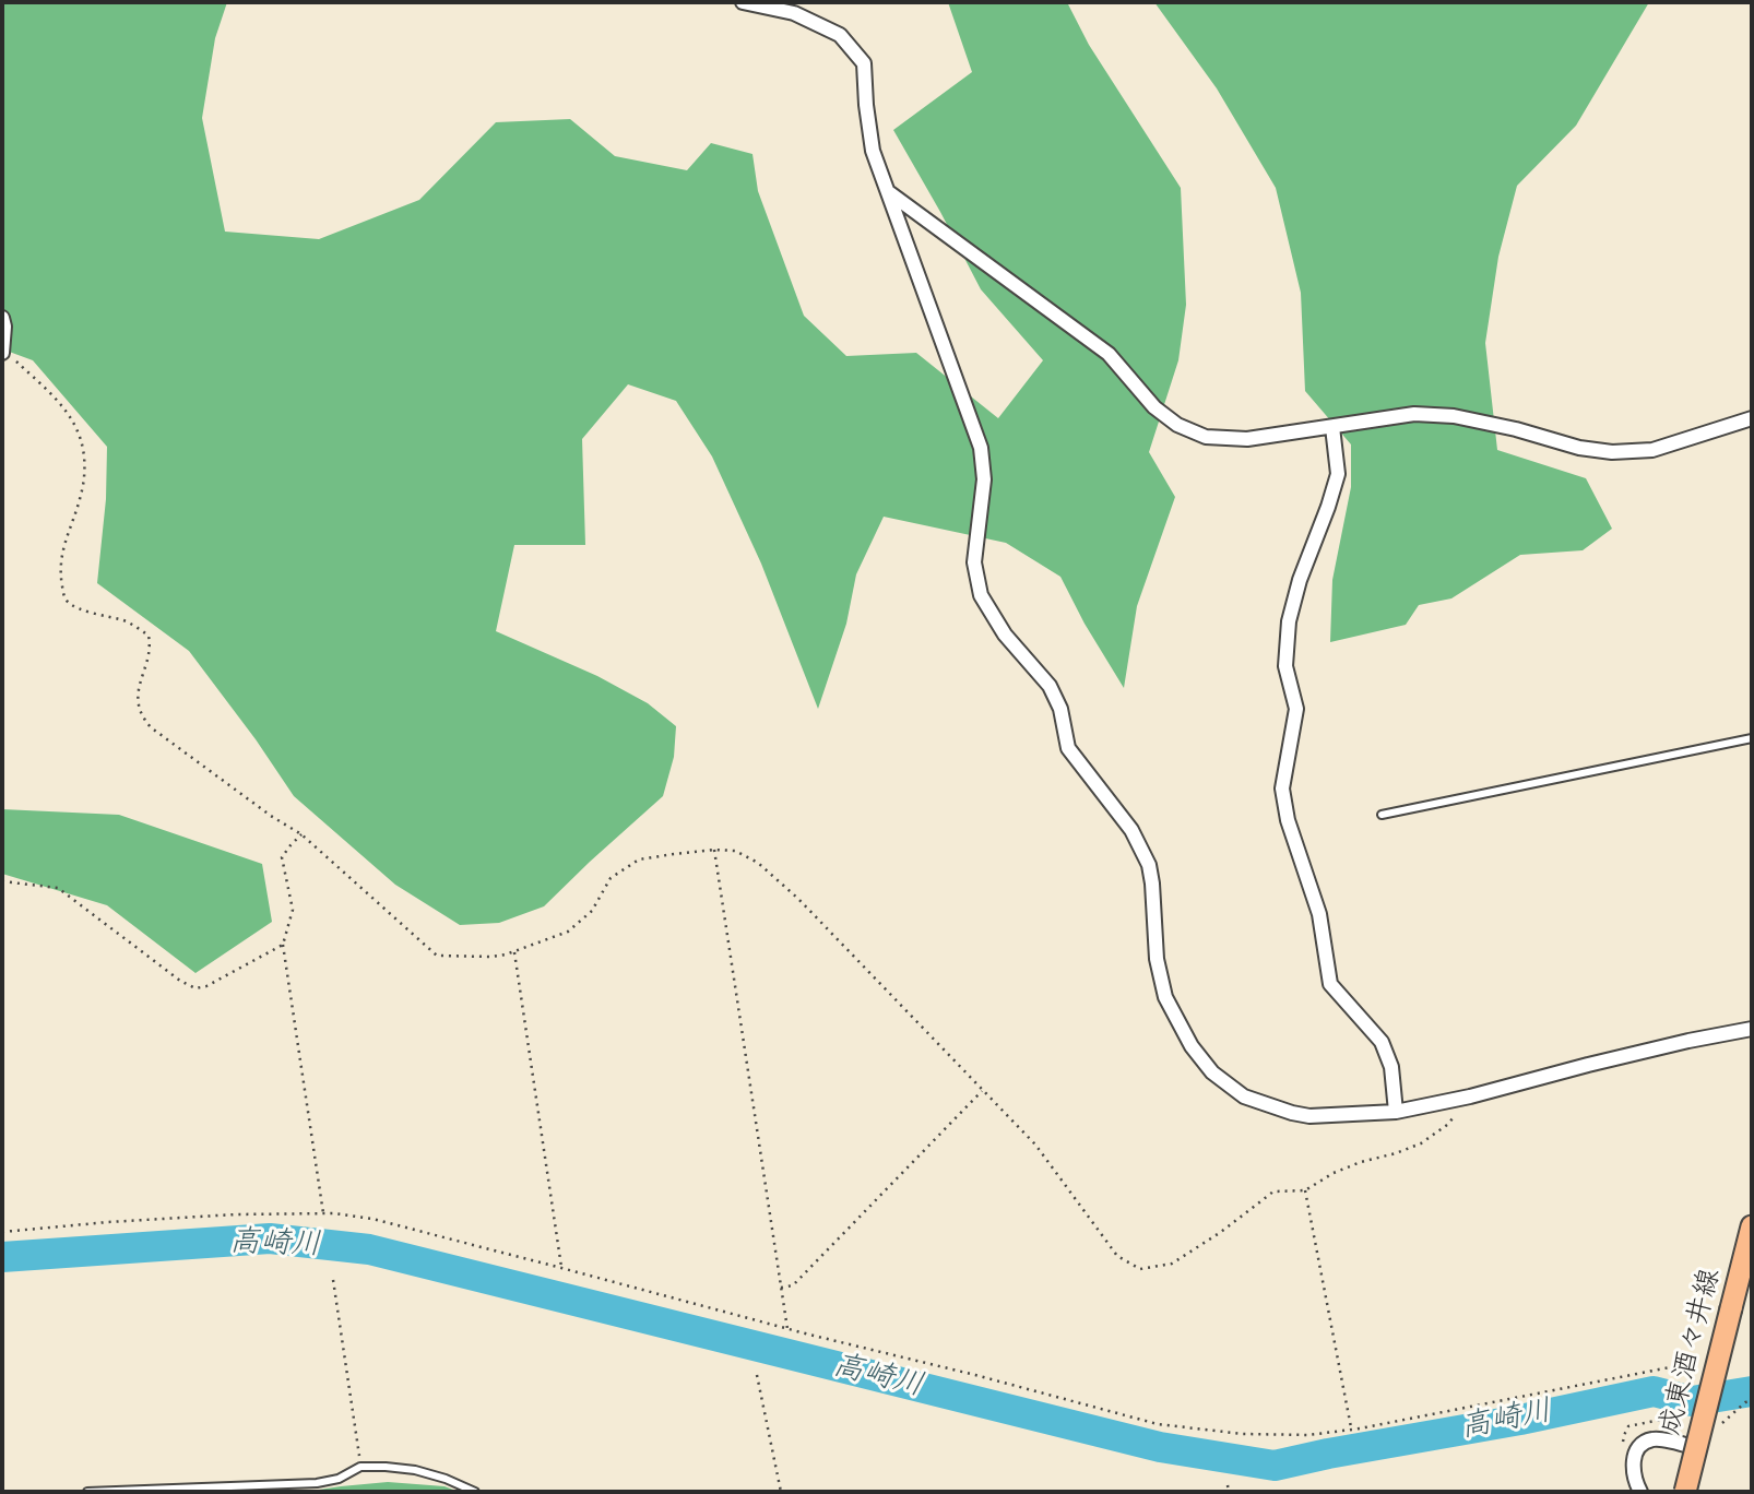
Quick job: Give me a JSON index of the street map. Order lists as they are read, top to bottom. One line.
{"streets":{"main road":["成東酒々井線"]},"water":["高崎川"]}
